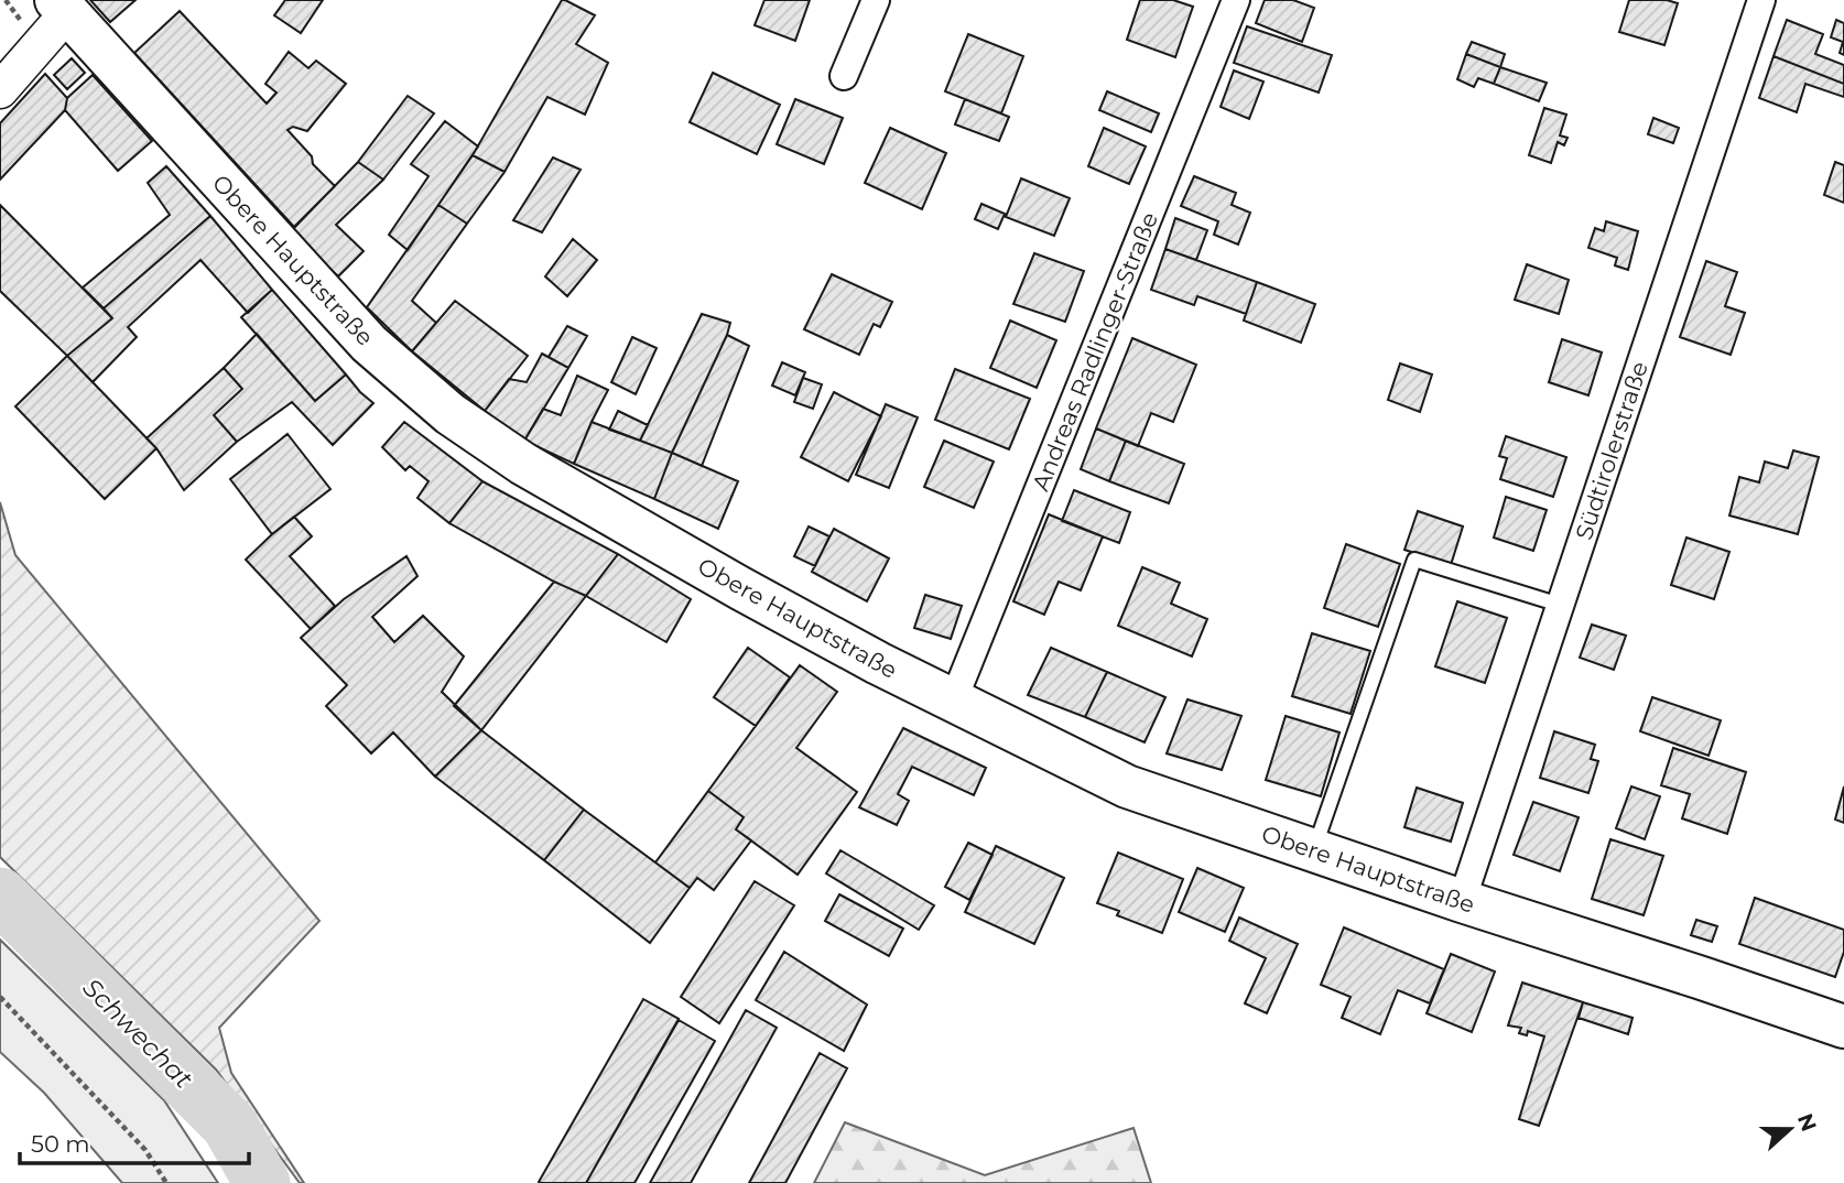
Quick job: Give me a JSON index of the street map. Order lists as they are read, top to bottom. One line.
{"streets":{"main road":["Obere Hauptstraße"],"street":["Andreas Radlinger-Straße","Südtirolerstraße"]},"crossings":[["Obere Hauptstraße","Andreas Radlinger-Straße"],["Obere Hauptstraße","Südtirolerstraße"]],"water":["Schwechat"],"scale_bar":"50 m","north":"right"}
